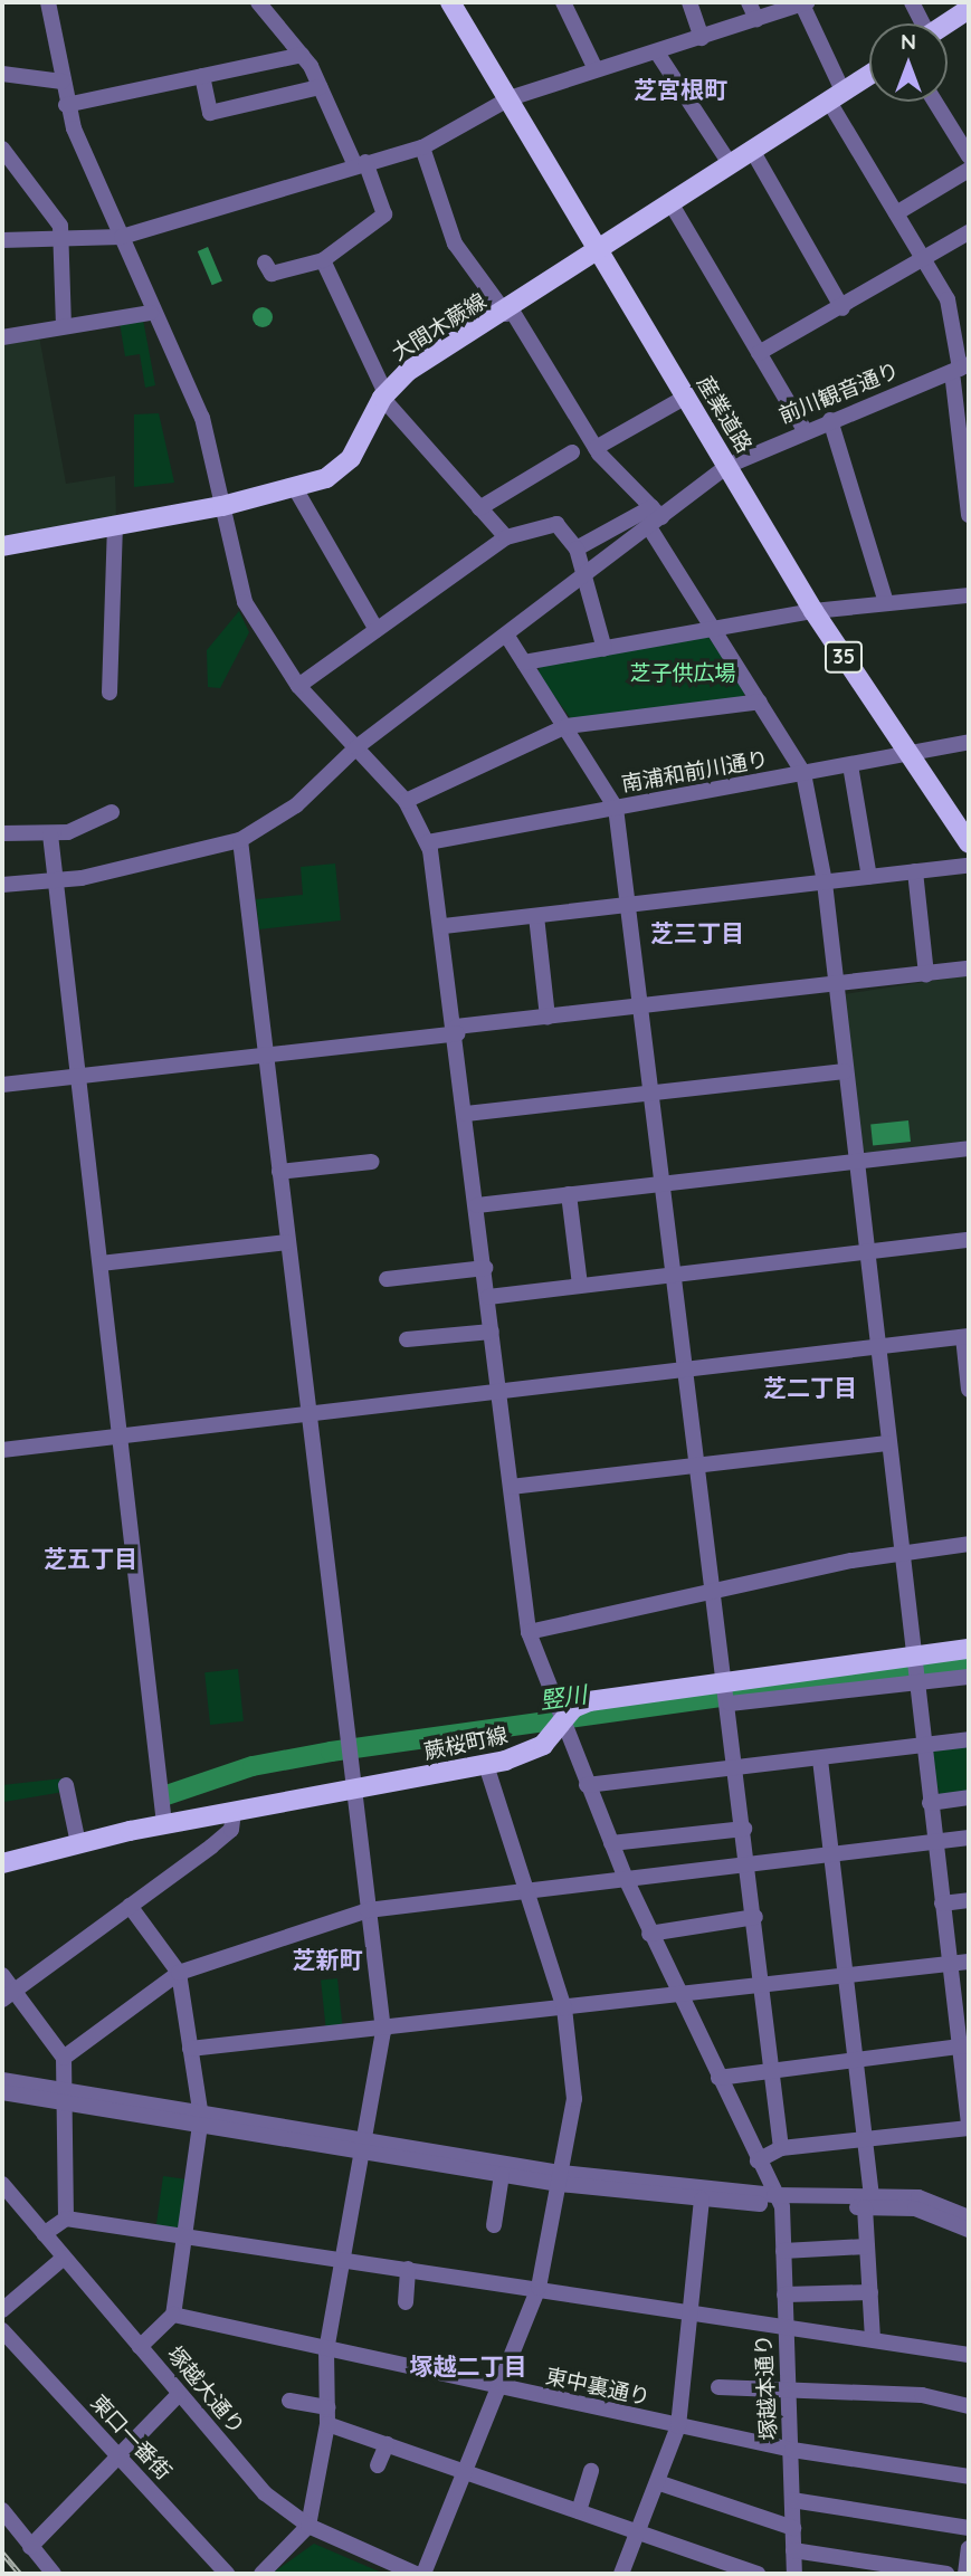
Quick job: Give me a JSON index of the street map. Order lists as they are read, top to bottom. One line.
{"streets":{"main road":["大間木蕨線","産業道路","35","蕨桜町線"],"street":["前川観音通り","南浦和前川通り","東中裏通り","塚越本通り","塚越大通り","東口一番街"]},"crossings":[["大間木蕨線","産業道路"],["前川観音通り","産業道路"],["産業道路","南浦和前川通り"],["東中裏通り","塚越本通り"]],"districts":["芝宮根町","芝三丁目","芝二丁目","芝五丁目","芝新町","塚越二丁目"],"water":["竪川"],"parks":["芝子供広場"],"north":"top"}
